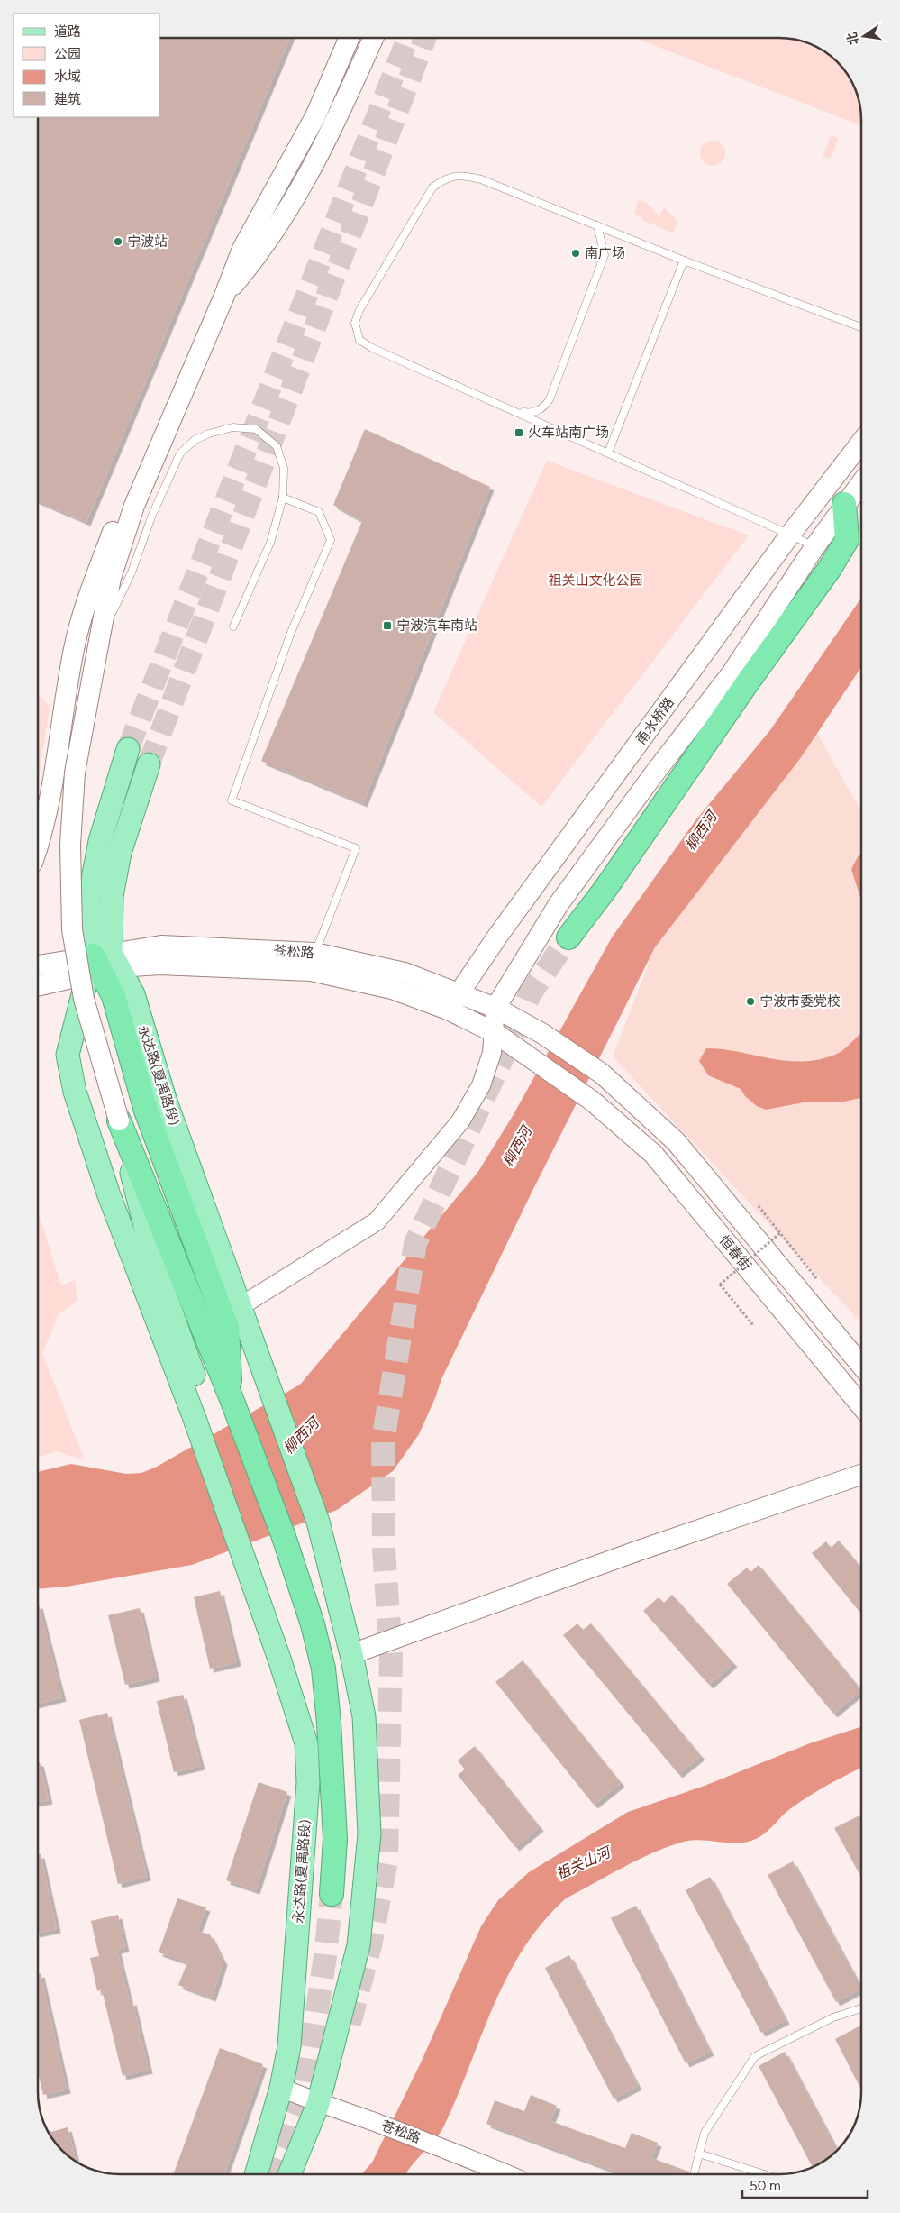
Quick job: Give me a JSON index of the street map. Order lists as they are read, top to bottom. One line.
{"streets":{"main road":["甬水桥路","苍松路","永达路(夏禹路段)","恒春街"]},"crossings":[["甬水桥路","苍松路"],["苍松路","永达路(夏禹路段)"],["苍松路","恒春街"]],"water":["柳西河","祖关山河"],"parks":["祖关山文化公园"],"places":{"other":["宁波站","南广场","宁波市委党校"],"transit":["火车站南广场","宁波汽车南站"]},"legend":["道路","公园","水域","建筑"],"scale_bar":"50 m","north":"left"}
